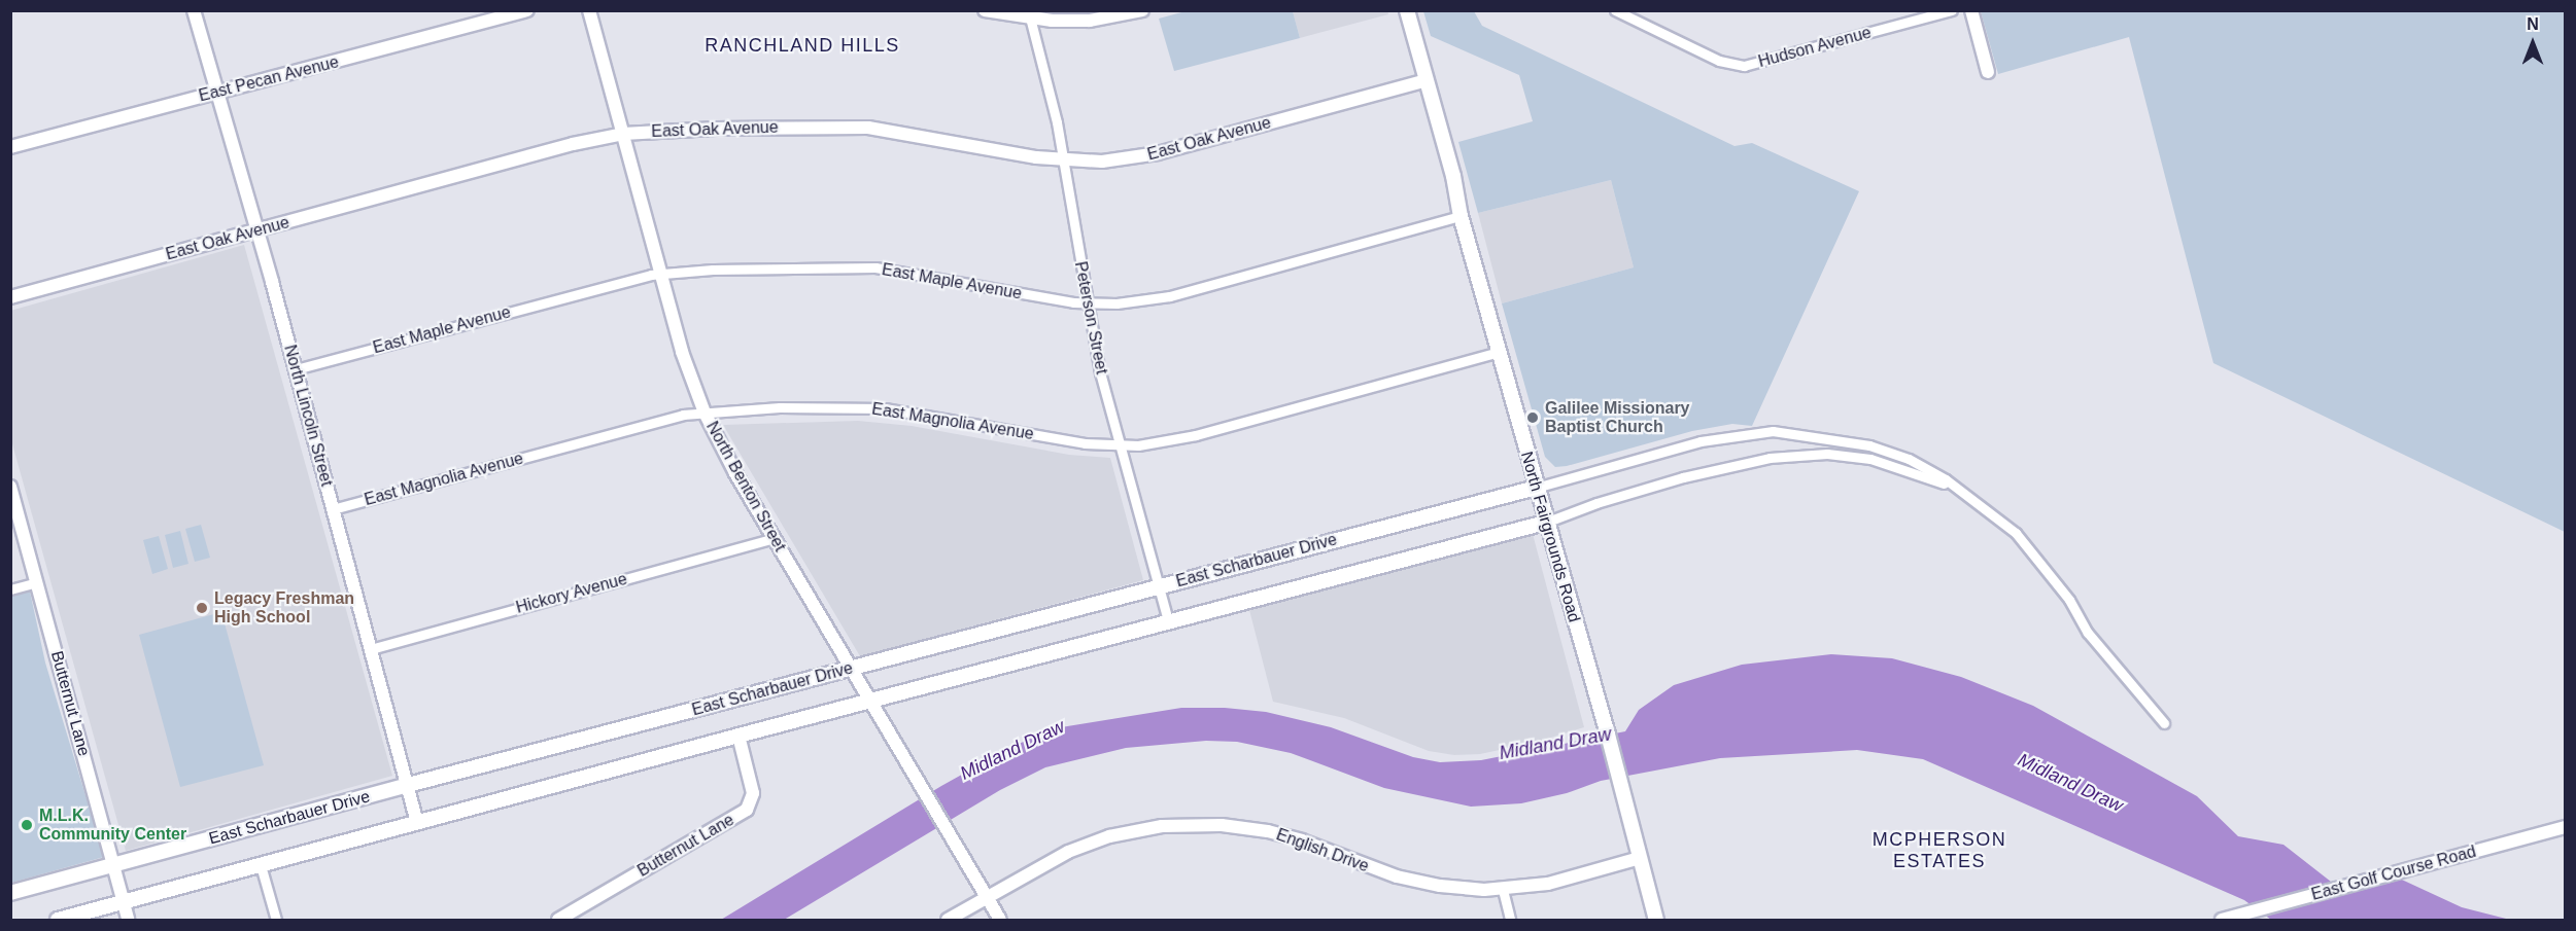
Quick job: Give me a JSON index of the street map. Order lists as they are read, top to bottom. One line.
{"streets":{"main road":["North Fairgrounds Road","East Scharbauer Drive"],"street":["Hudson Avenue","East Pecan Avenue","East Oak Avenue","East Maple Avenue","Peterson Street","North Lincoln Street","East Magnolia Avenue","North Benton Street","Hickory Avenue","Butternut Lane","English Drive","East Golf Course Road"]},"crossings":[["East Pecan Avenue","North Lincoln Street"],["East Oak Avenue","Peterson Street"],["East Oak Avenue","North Lincoln Street"],["East Oak Avenue","North Benton Street"],["East Oak Avenue","North Fairgrounds Road"],["East Maple Avenue","Peterson Street"],["East Maple Avenue","North Lincoln Street"],["East Maple Avenue","North Benton Street"],["East Maple Avenue","North Fairgrounds Road"],["Peterson Street","East Magnolia Avenue"],["Peterson Street","East Scharbauer Drive"],["North Lincoln Street","East Magnolia Avenue"],["North Lincoln Street","East Scharbauer Drive"],["North Lincoln Street","Hickory Avenue"],["East Magnolia Avenue","North Benton Street"],["East Magnolia Avenue","North Fairgrounds Road"],["North Benton Street","East Scharbauer Drive"],["North Benton Street","Hickory Avenue"],["North Benton Street","English Drive"],["North Fairgrounds Road","East Scharbauer Drive"],["North Fairgrounds Road","English Drive"],["East Scharbauer Drive","Butternut Lane"]],"districts":["RANCHLAND HILLS","MCPHERSON ESTATES"],"water":["Midland Draw"],"places":["Galilee Missionary Baptist Church","Legacy Freshman High School","M.L.K. Community Center"],"north":"top"}
